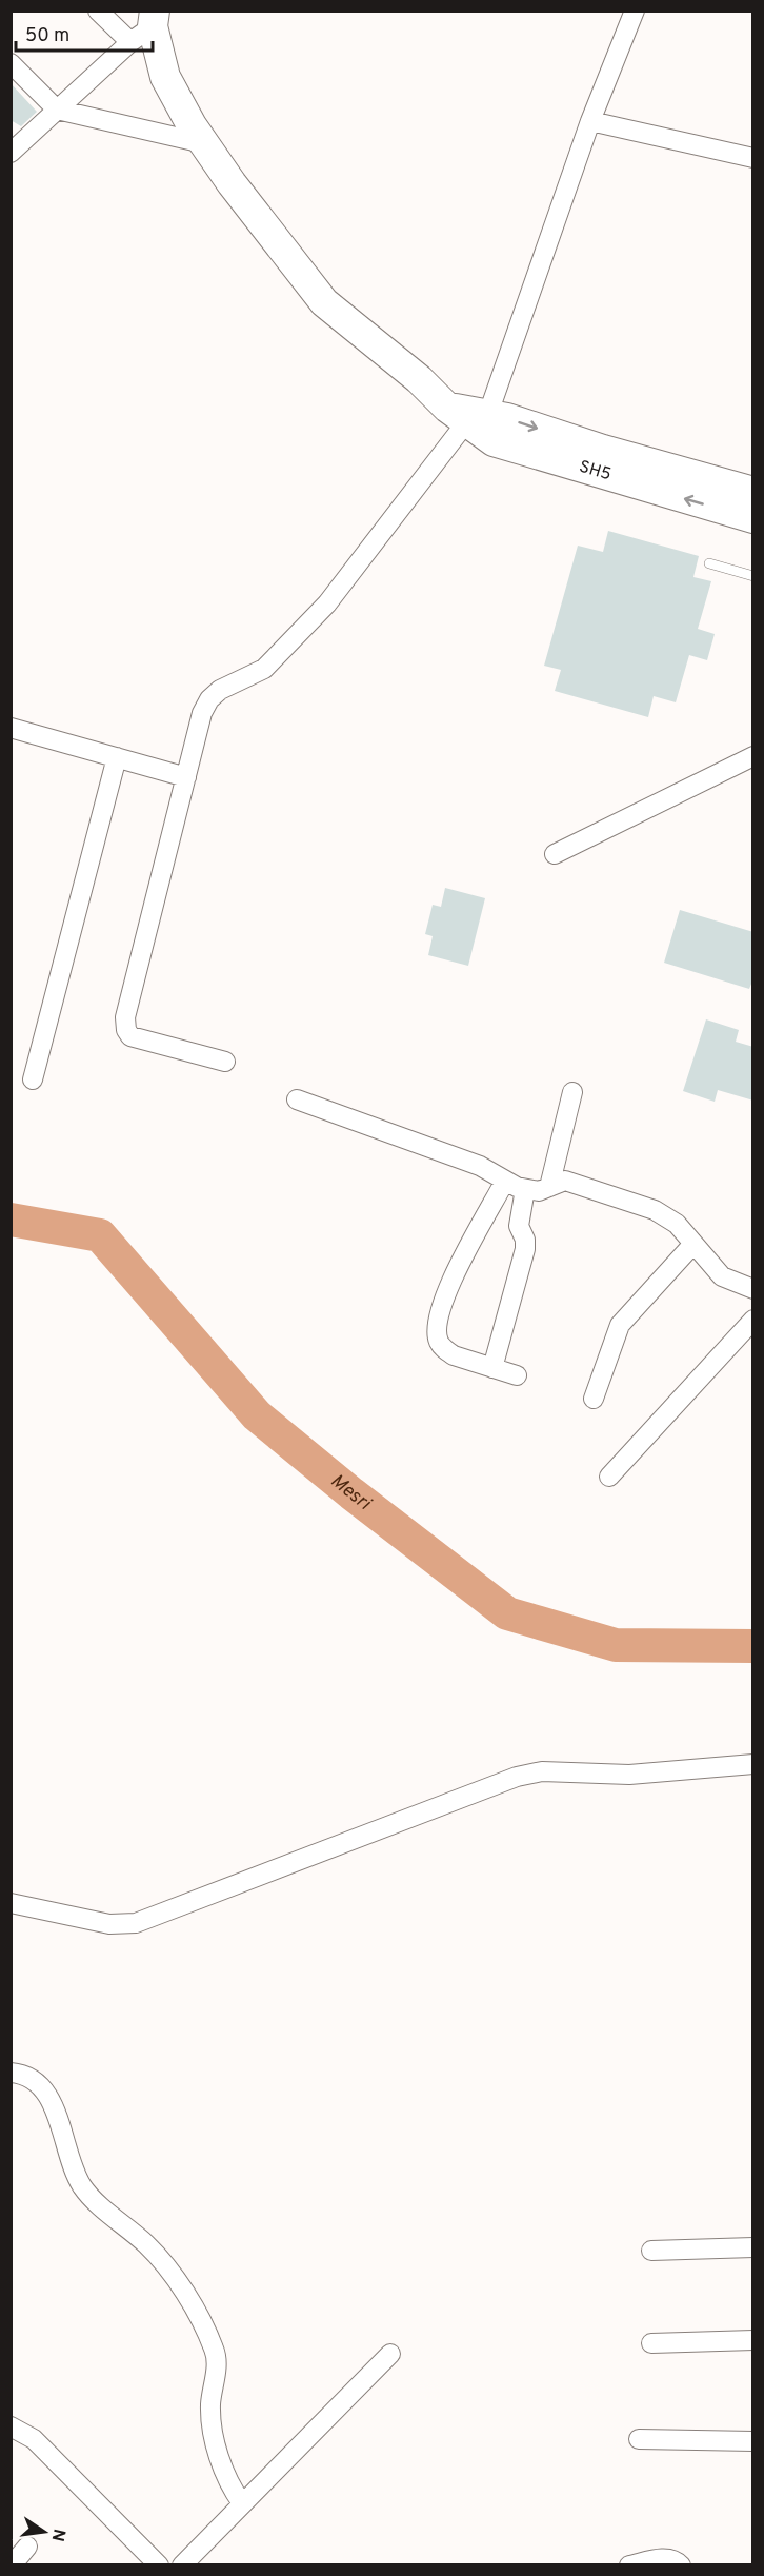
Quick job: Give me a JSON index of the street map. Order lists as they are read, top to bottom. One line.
{"streets":{"main road":["SH5"]},"water":["Mesri"],"scale_bar":"50 m","north":"right"}
